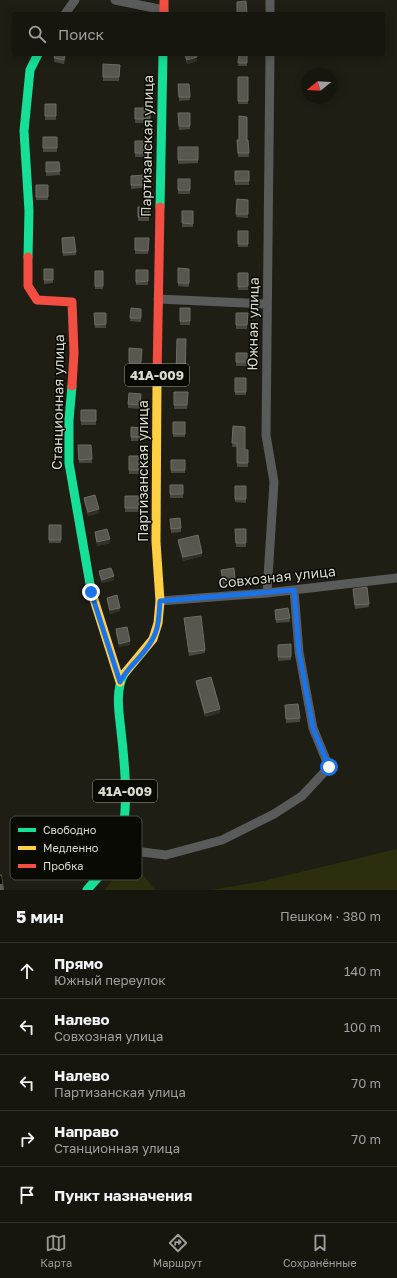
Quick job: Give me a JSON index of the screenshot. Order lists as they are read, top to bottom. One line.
{"streets":{"main road":["Партизанская улица","41А-009","Станционная улица"],"street":["Южная улица","Совхозная улица"]},"crossings":[["Партизанская улица","Станционная улица"],["Партизанская улица","Совхозная улица"],["Южная улица","Совхозная улица"]],"legend":["Свободно","Медленно","Пробка"],"north":"left","page":{"search":"Поиск","heading":["5 мин","Пешком · 380 m"],"list":[["Прямо","Южный переулок","140 m"],["Налево","Совхозная улица","100 m"],["Налево","Партизанская улица","70 m"],["Направо","Станционная улица","70 m"],"Пункт назначения"],"nav":["Карта","Маршрут","Сохранённые"]}}
